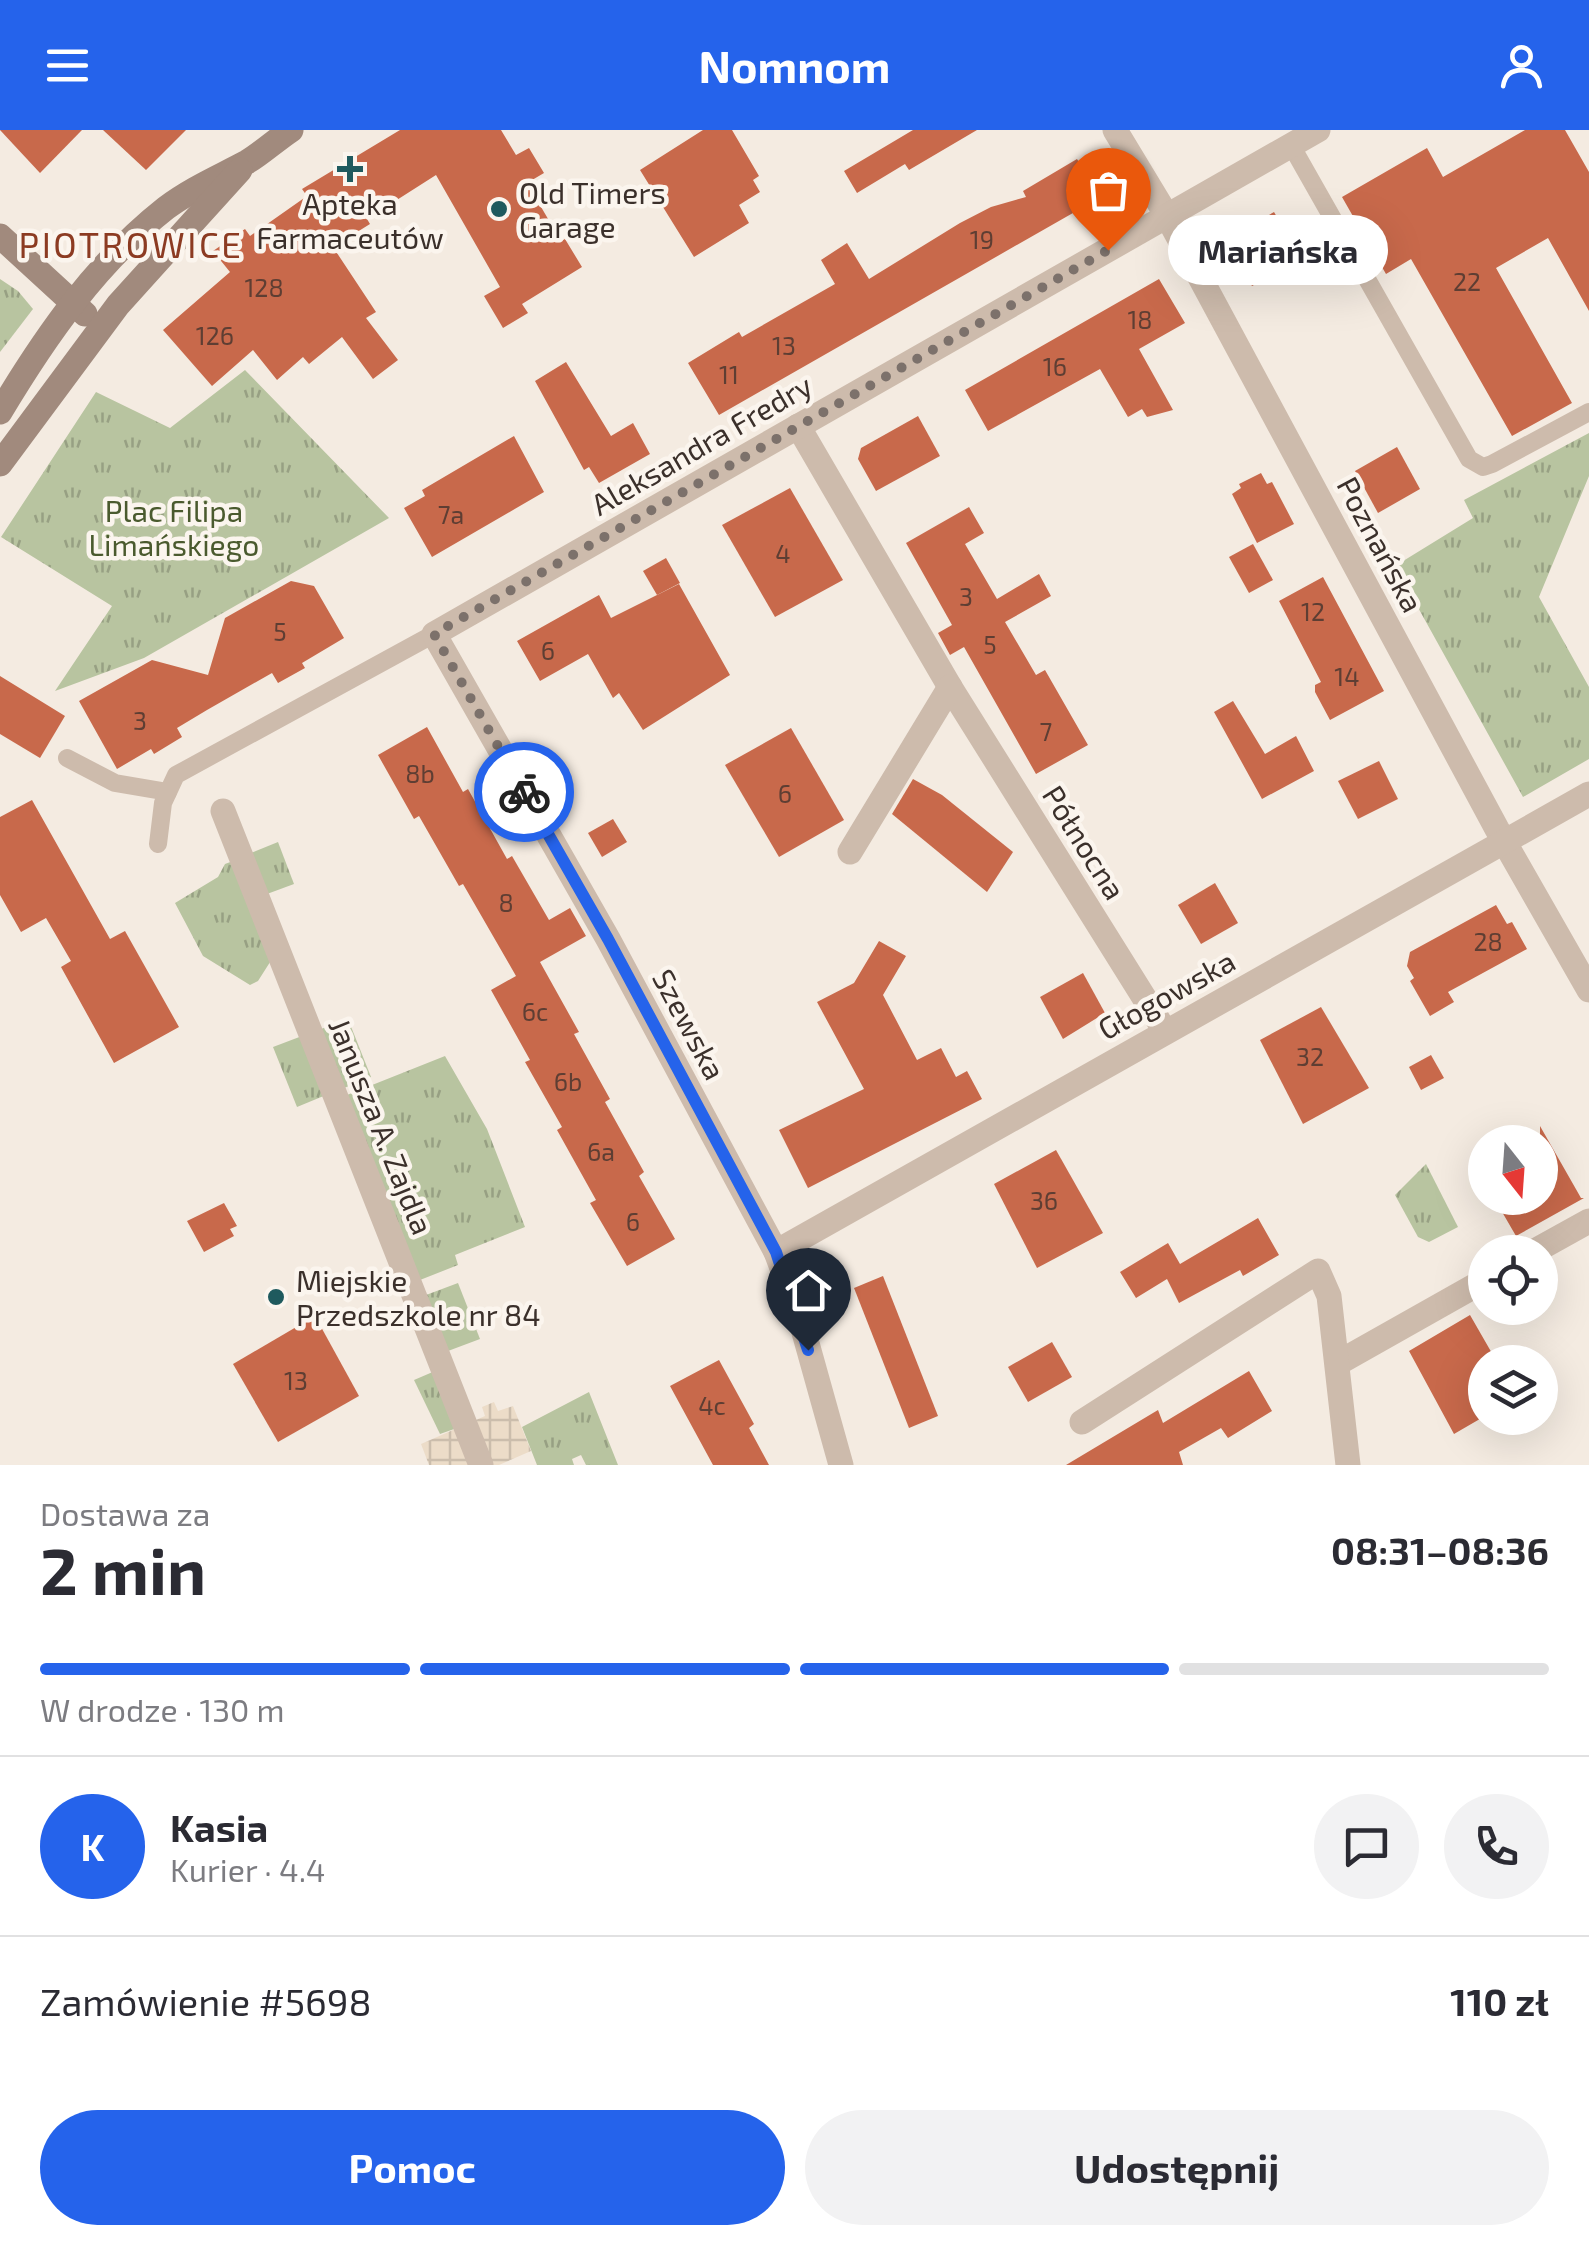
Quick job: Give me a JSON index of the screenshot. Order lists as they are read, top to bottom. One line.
{"streets":{"street":["Aleksandra Fredry","Poznańska","Północna","Głogowska","Szewska","Janusza A. Zajdla"]},"crossings":[["Aleksandra Fredry","Poznańska"],["Aleksandra Fredry","Północna"],["Aleksandra Fredry","Szewska"],["Poznańska","Głogowska"],["Północna","Głogowska"],["Głogowska","Szewska"]],"districts":["PIOTROWICE"],"parks":["Plac Filipa Limańskiego"],"places":{"health":["Apteka Farmaceutów"],"other":["Old Timers Garage","Mariańska","Miejskie Przedszkole nr 84"]},"house_numbers":["19","22","128","18","126","13","16","11","7a","4","3","12","5","5","6","14","3","7","8b","6","8","28","6c","32","6b","6a","36","6","13","4c"],"north":"bottom","page":{"header":"Nomnom","bubble":"Mariańska","heading":["2 min","Dostawa za","08:31–08:36"],"panel":["Kasia","Kurier · 4.4","Zamówienie #5698","110 zł"],"bar":"W drodze · 130 m","round":"K","buttons":["Pomoc","Udostępnij"]}}
